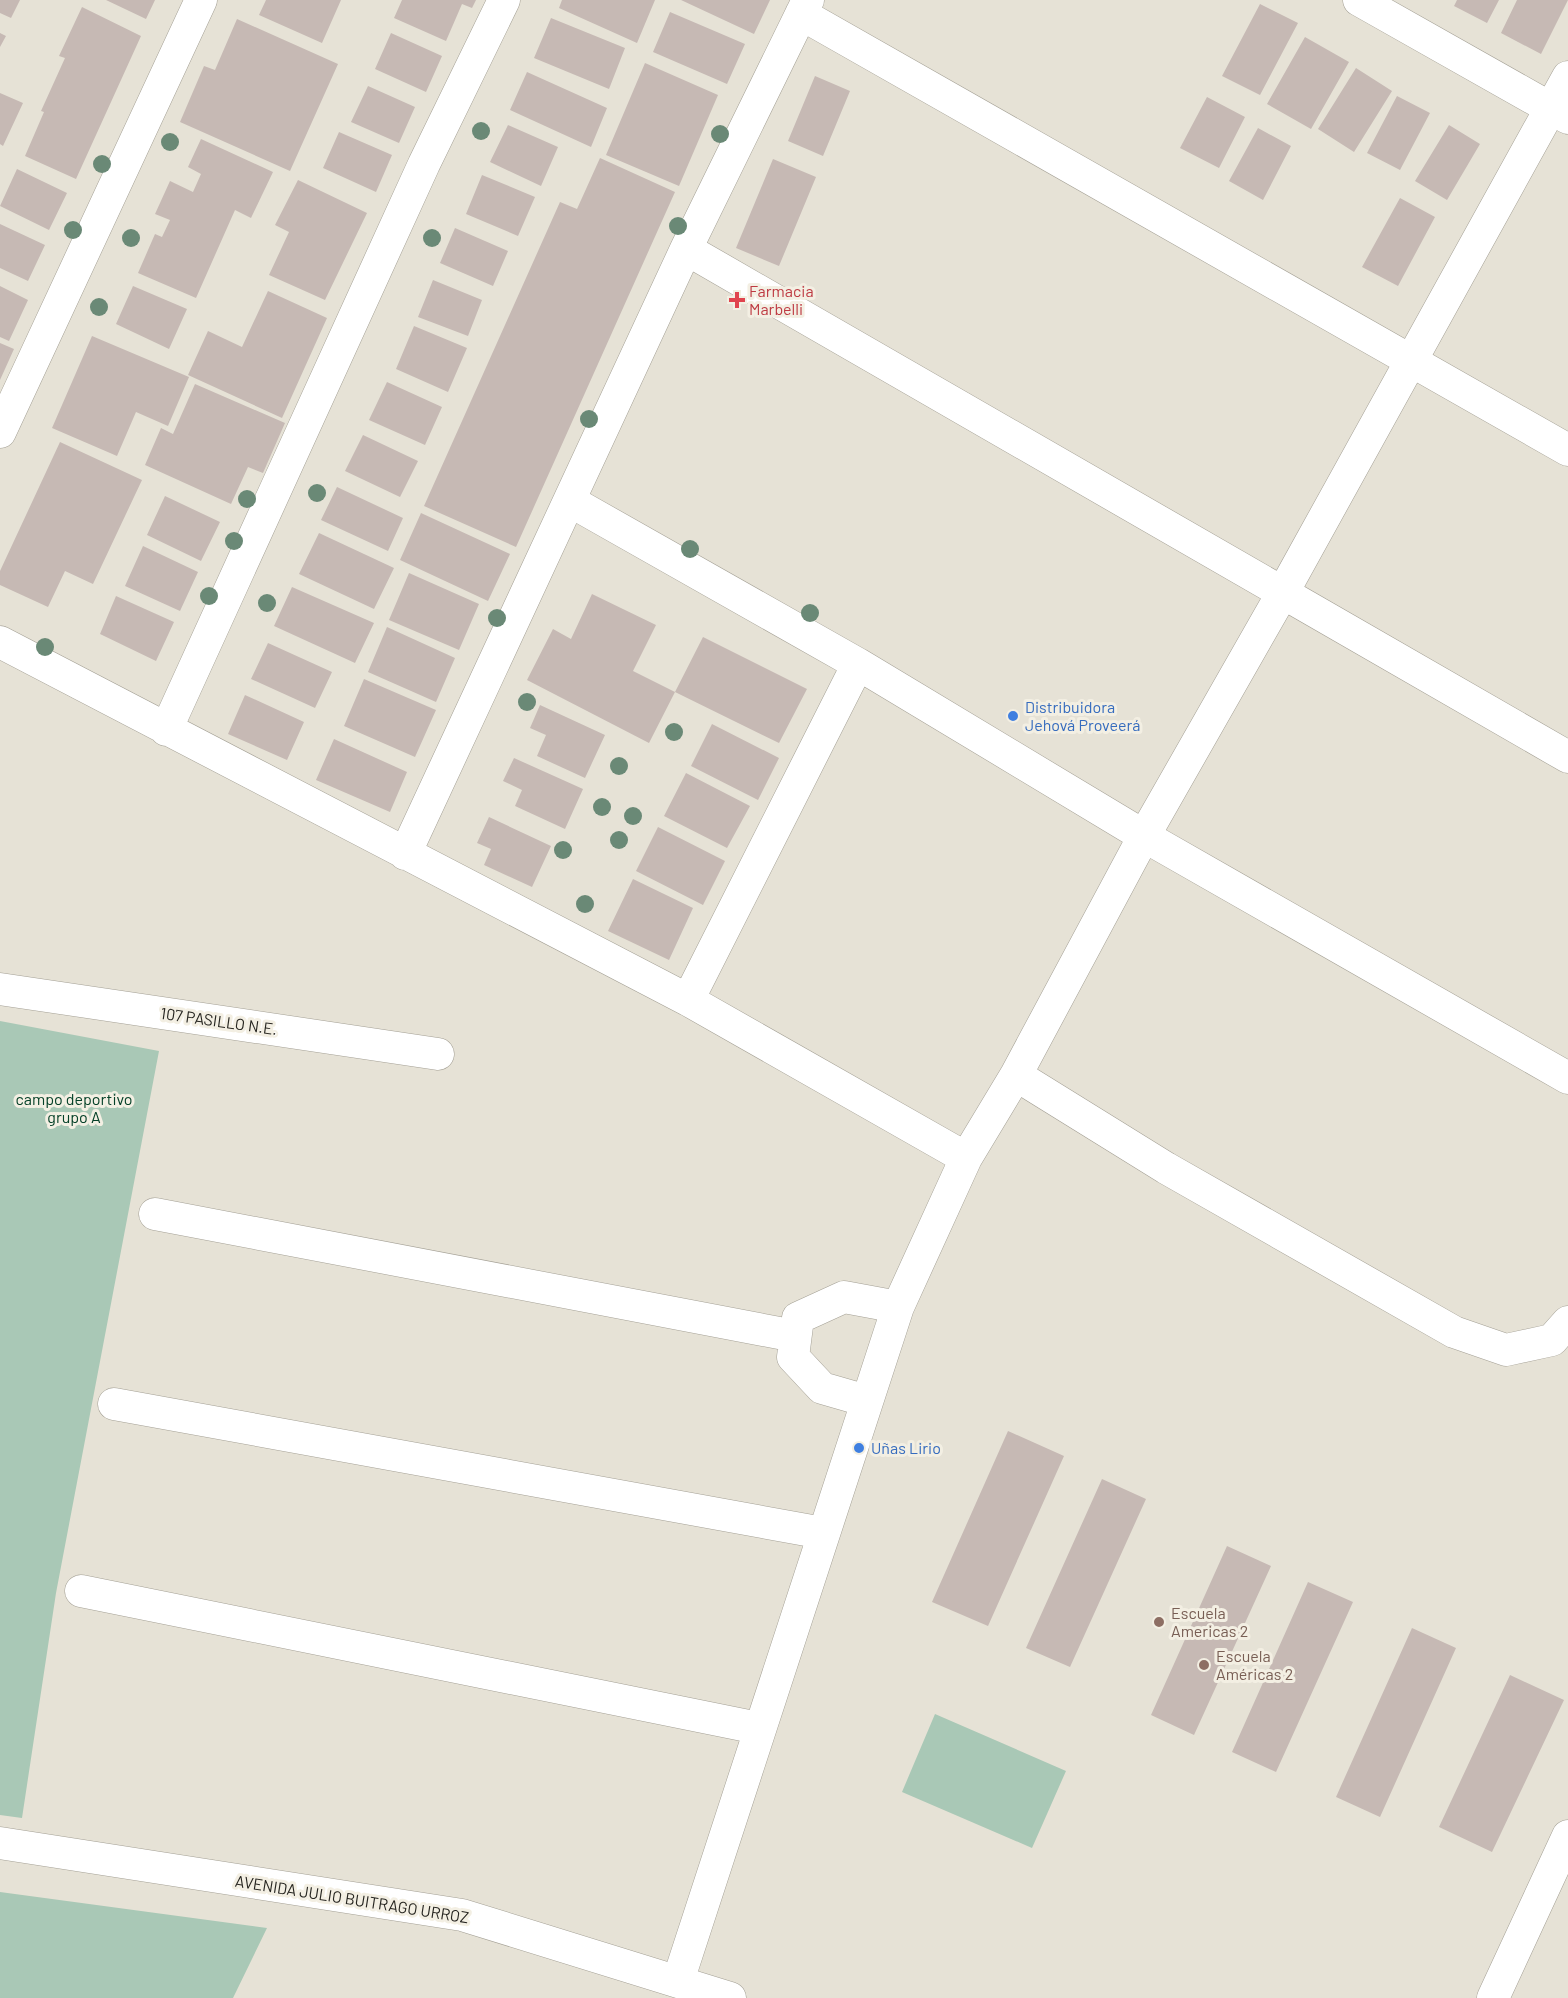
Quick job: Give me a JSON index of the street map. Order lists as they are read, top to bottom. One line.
{"streets":{"street":["107 PASILLO N.E.","AVENIDA JULIO BUITRAGO URROZ"]},"parks":["campo deportivo grupo A"],"places":{"health":["Farmacia Marbelli"],"other":["Distribuidora Jehová Proveerá","Uñas Lirio","Escuela Americas 2","Escuela Américas 2"]}}
